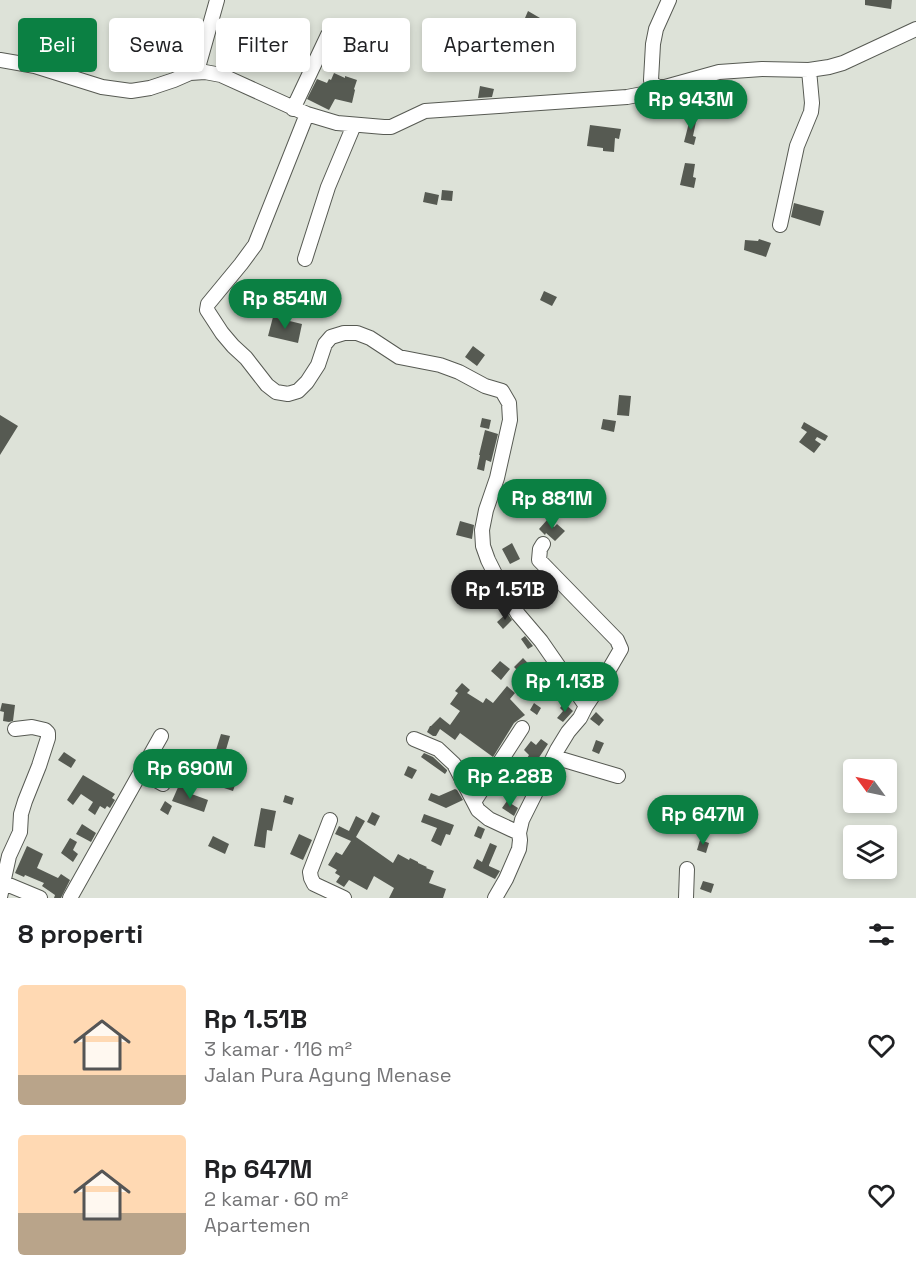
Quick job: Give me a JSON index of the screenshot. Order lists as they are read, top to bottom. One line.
{"north":"top left","page":{"chip":["Beli","Sewa","Filter","Baru","Apartemen"],"price":["Rp 943M","Rp 854M","Rp 881M","Rp 1.51B","Rp 1.13B","Rp 690M","Rp 2.28B","Rp 647M"],"heading":"8 properti","list":[{"name":"Rp 1.51B","note":"3 kamar · 116 m² · Jalan Pura Agung Menase"},{"name":"Rp 647M","note":"2 kamar · 60 m² · Apartemen"}]}}
